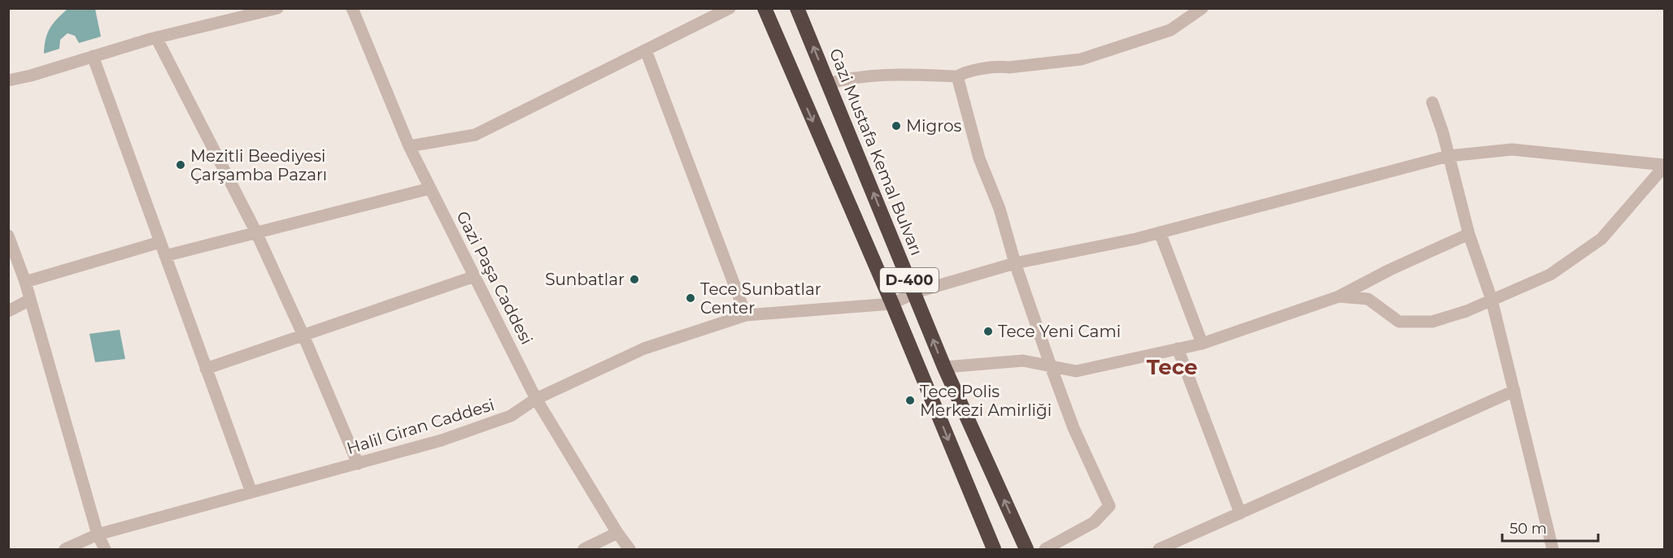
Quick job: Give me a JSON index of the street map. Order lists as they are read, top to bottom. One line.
{"streets":{"highway":["Gazi Mustafa Kemal Bulvarı","D-400"],"street":["Gazi Paşa Caddesi","Halil Giran Caddesi"]},"crossings":[["Gazi Paşa Caddesi","Halil Giran Caddesi"],["D-400","Halil Giran Caddesi"]],"districts":["Tece"],"places":["Migros","Mezitli Beediyesi Çarşamba Pazarı","Sunbatlar","Tece Sunbatlar Center","Tece Yeni Cami","Tece Polis Merkezi Amirliği"],"scale_bar":"50 m"}
